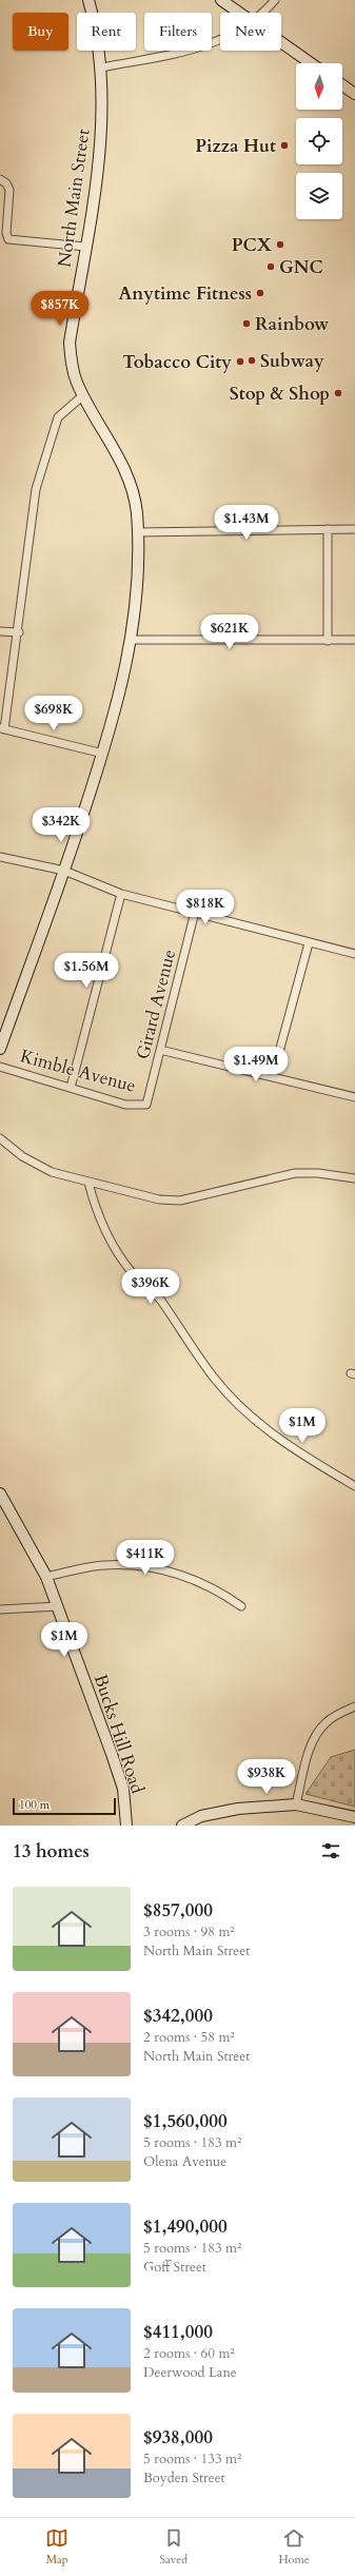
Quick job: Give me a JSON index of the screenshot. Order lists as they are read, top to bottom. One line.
{"streets":{"main road":["North Main Street","Bucks Hill Road"],"street":["Girard Avenue","Kimble Avenue"]},"crossings":[["Girard Avenue","Kimble Avenue"]],"places":["Pizza Hut","PCX","GNC","Anytime Fitness","Rainbow","Subway","Tobacco City","Stop & Shop"],"scale_bar":"100 m","north":"bottom","page":{"chip":["Buy","Rent","Filters","New"],"price":["$857K","$1.43M","$621K","$698K","$342K","$818K","$1.56M","$1.49M","$396K","$1M","$411K","$1M","$938K"],"scale":"100 m","heading":"13 homes","list":[{"name":"$857,000","note":"3 rooms · 98 m² · North Main Street"},{"name":"$342,000","note":"2 rooms · 58 m² · North Main Street"},{"name":"$1,560,000","note":"5 rooms · 183 m² · Olena Avenue"},{"name":"$1,490,000","note":"5 rooms · 183 m² · Goff Street"},{"name":"$411,000","note":"2 rooms · 60 m² · Deerwood Lane"},{"name":"$938,000","note":"5 rooms · 133 m² · Boyden Street"}],"tabs":["Map","Saved","Home"]}}
